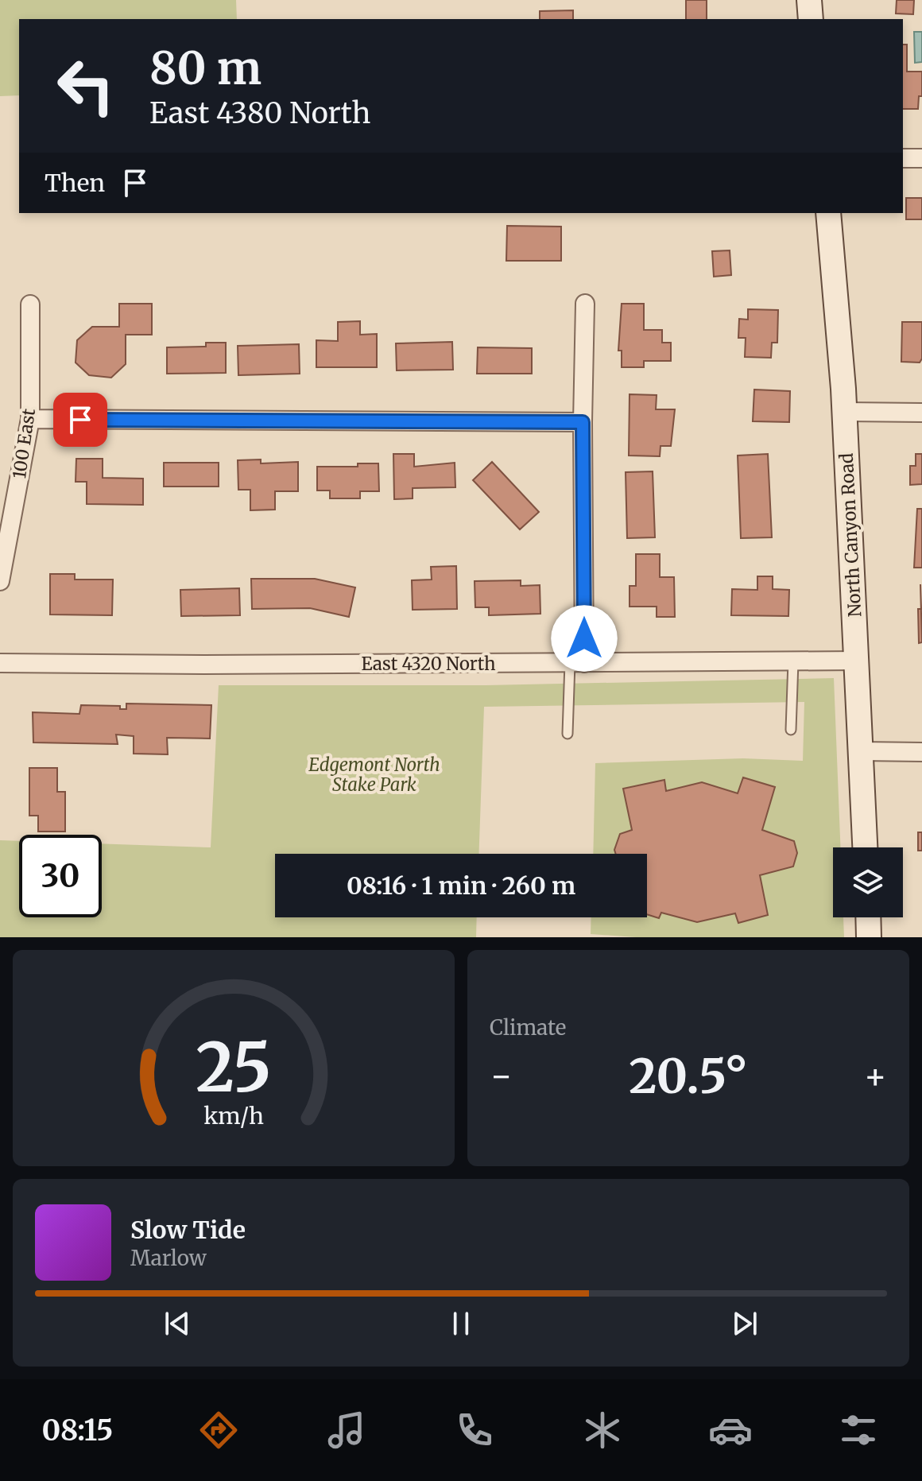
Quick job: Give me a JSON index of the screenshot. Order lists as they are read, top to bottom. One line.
{"streets":{"main road":["North Canyon Road"],"street":["100 East","East 4320 North"]},"crossings":[["North Canyon Road","East 4320 North"]],"parks":["Edgemont North Stake Park"],"page":{"turn":["80 m","East 4380 North"],"then":"Then","limit":"30","trip":"08:16 · 1 min · 260 m","tile":"Climate","heat":["−","20.5°","+"],"song":["Slow Tide","Marlow"],"tabs":"08:15","gauge":["25","km/h"]}}
